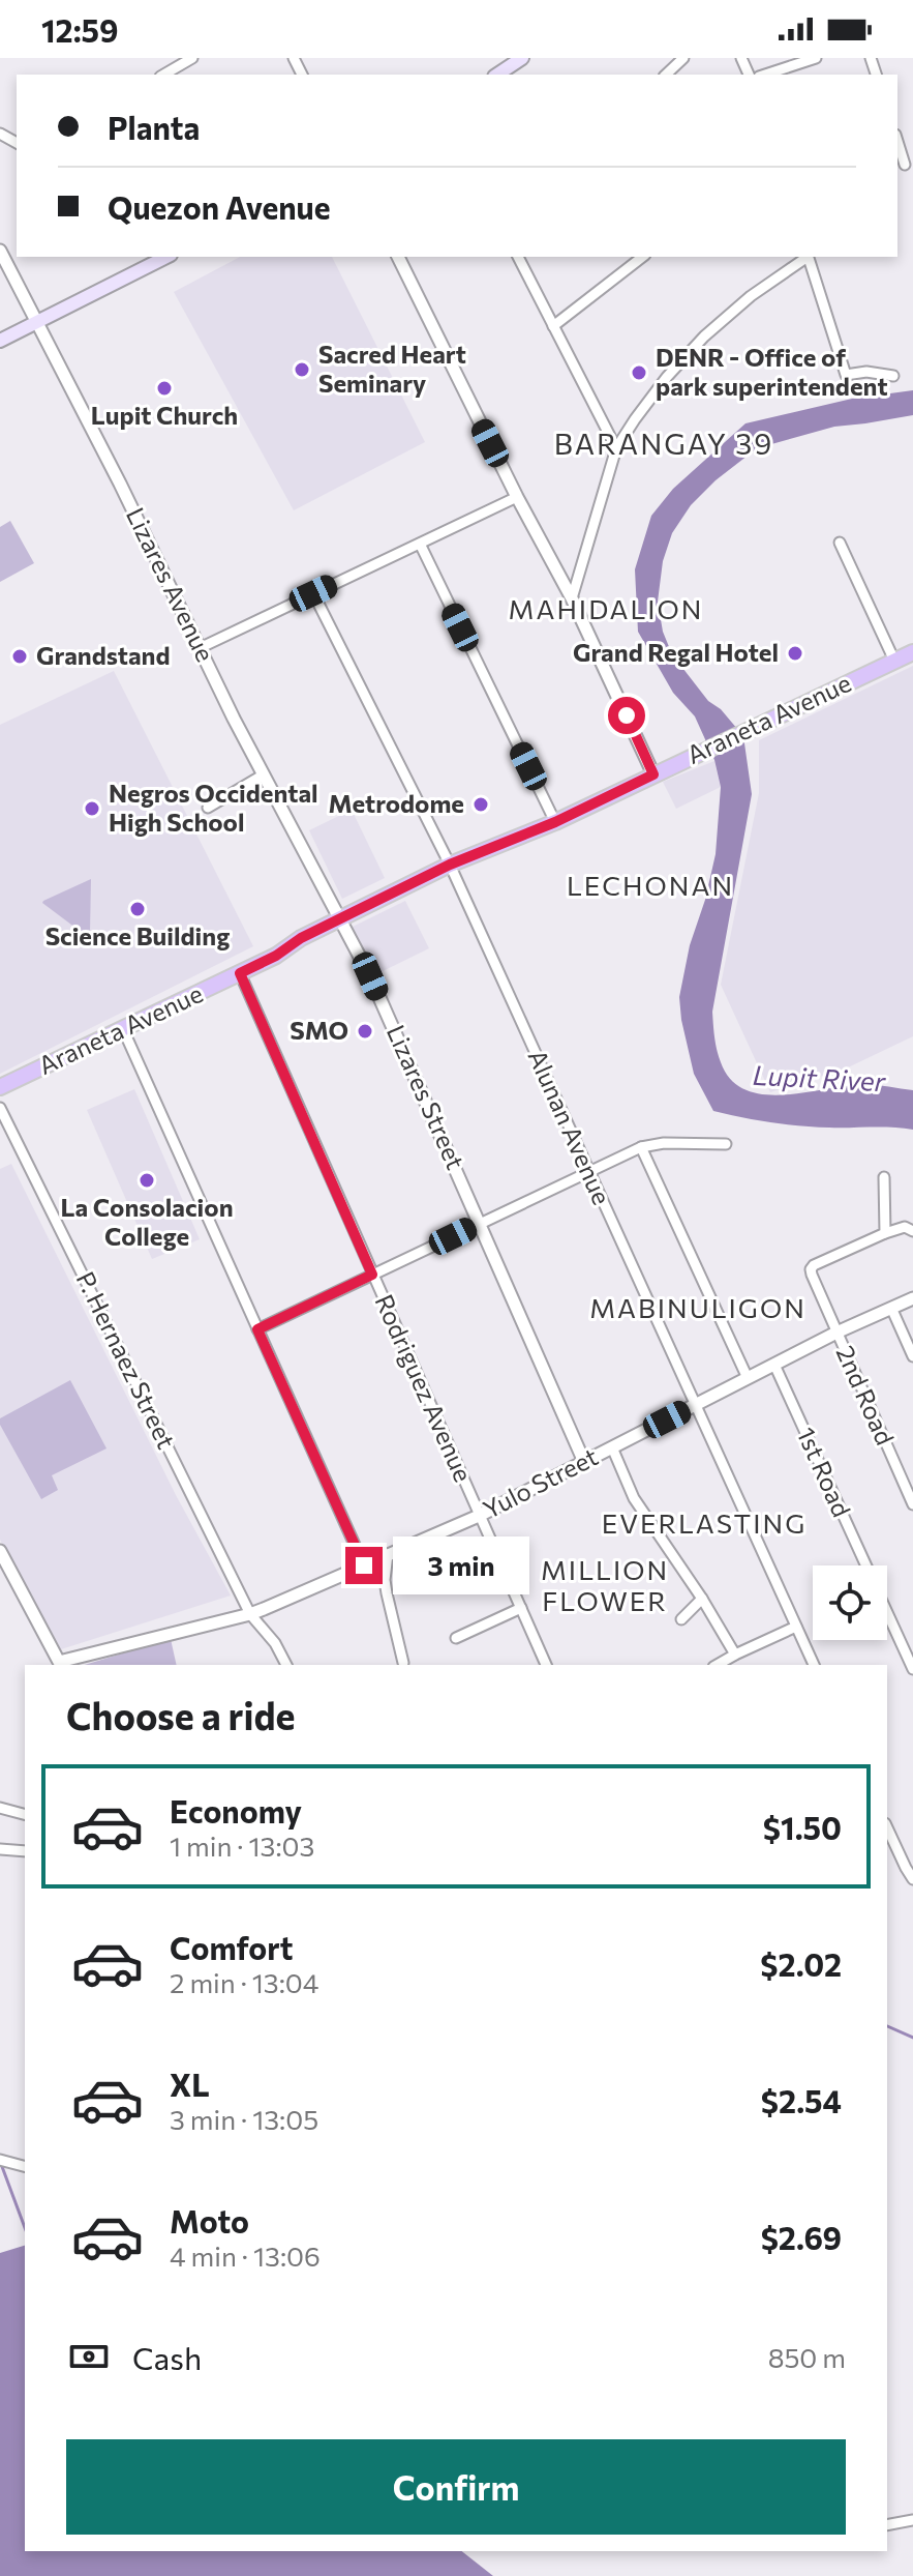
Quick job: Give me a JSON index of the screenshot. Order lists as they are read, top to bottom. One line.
{"streets":{"main road":["Araneta Avenue"],"street":["Lizares Avenue","Lizares Street","Alunan Avenue","P. Hernaez Street","Rodriguez Avenue","2nd Road","1st Road","Yulo Street"]},"crossings":[["Lizares Avenue","Araneta Avenue"],["Lizares Avenue","Lizares Street"],["Araneta Avenue","Lizares Street"],["Araneta Avenue","Alunan Avenue"],["Araneta Avenue","Rodriguez Avenue"],["Lizares Street","Yulo Street"],["Alunan Avenue","Yulo Street"],["P. Hernaez Street","Yulo Street"],["Rodriguez Avenue","Yulo Street"],["2nd Road","Yulo Street"],["1st Road","Yulo Street"]],"districts":["BARANGAY 39","MAHIDALION","LECHONAN","MABINULIGON","EVERLASTING","MILLION FLOWER"],"water":["Lupit River"],"places":["Sacred Heart Seminary","DENR - Office of park superintendent","Lupit Church","Grand Regal Hotel","Grandstand","Metrodome","Negros Occidental High School","Science Building","SMO","La Consolacion College"],"page":{"status":"12:59","banner":["Planta","Quezon Avenue"],"bubble":"3 min","heading":"Choose a ride","list":[{"name":"Economy","note":"1 min · 13:03","value":"$1.50"},{"name":"Comfort","note":"2 min · 13:04","value":"$2.02"},{"name":"XL","note":"3 min · 13:05","value":"$2.54"},{"name":"Moto","note":"4 min · 13:06","value":"$2.69"}],"pay":["Cash","850 m"],"buttons":"Confirm"}}
